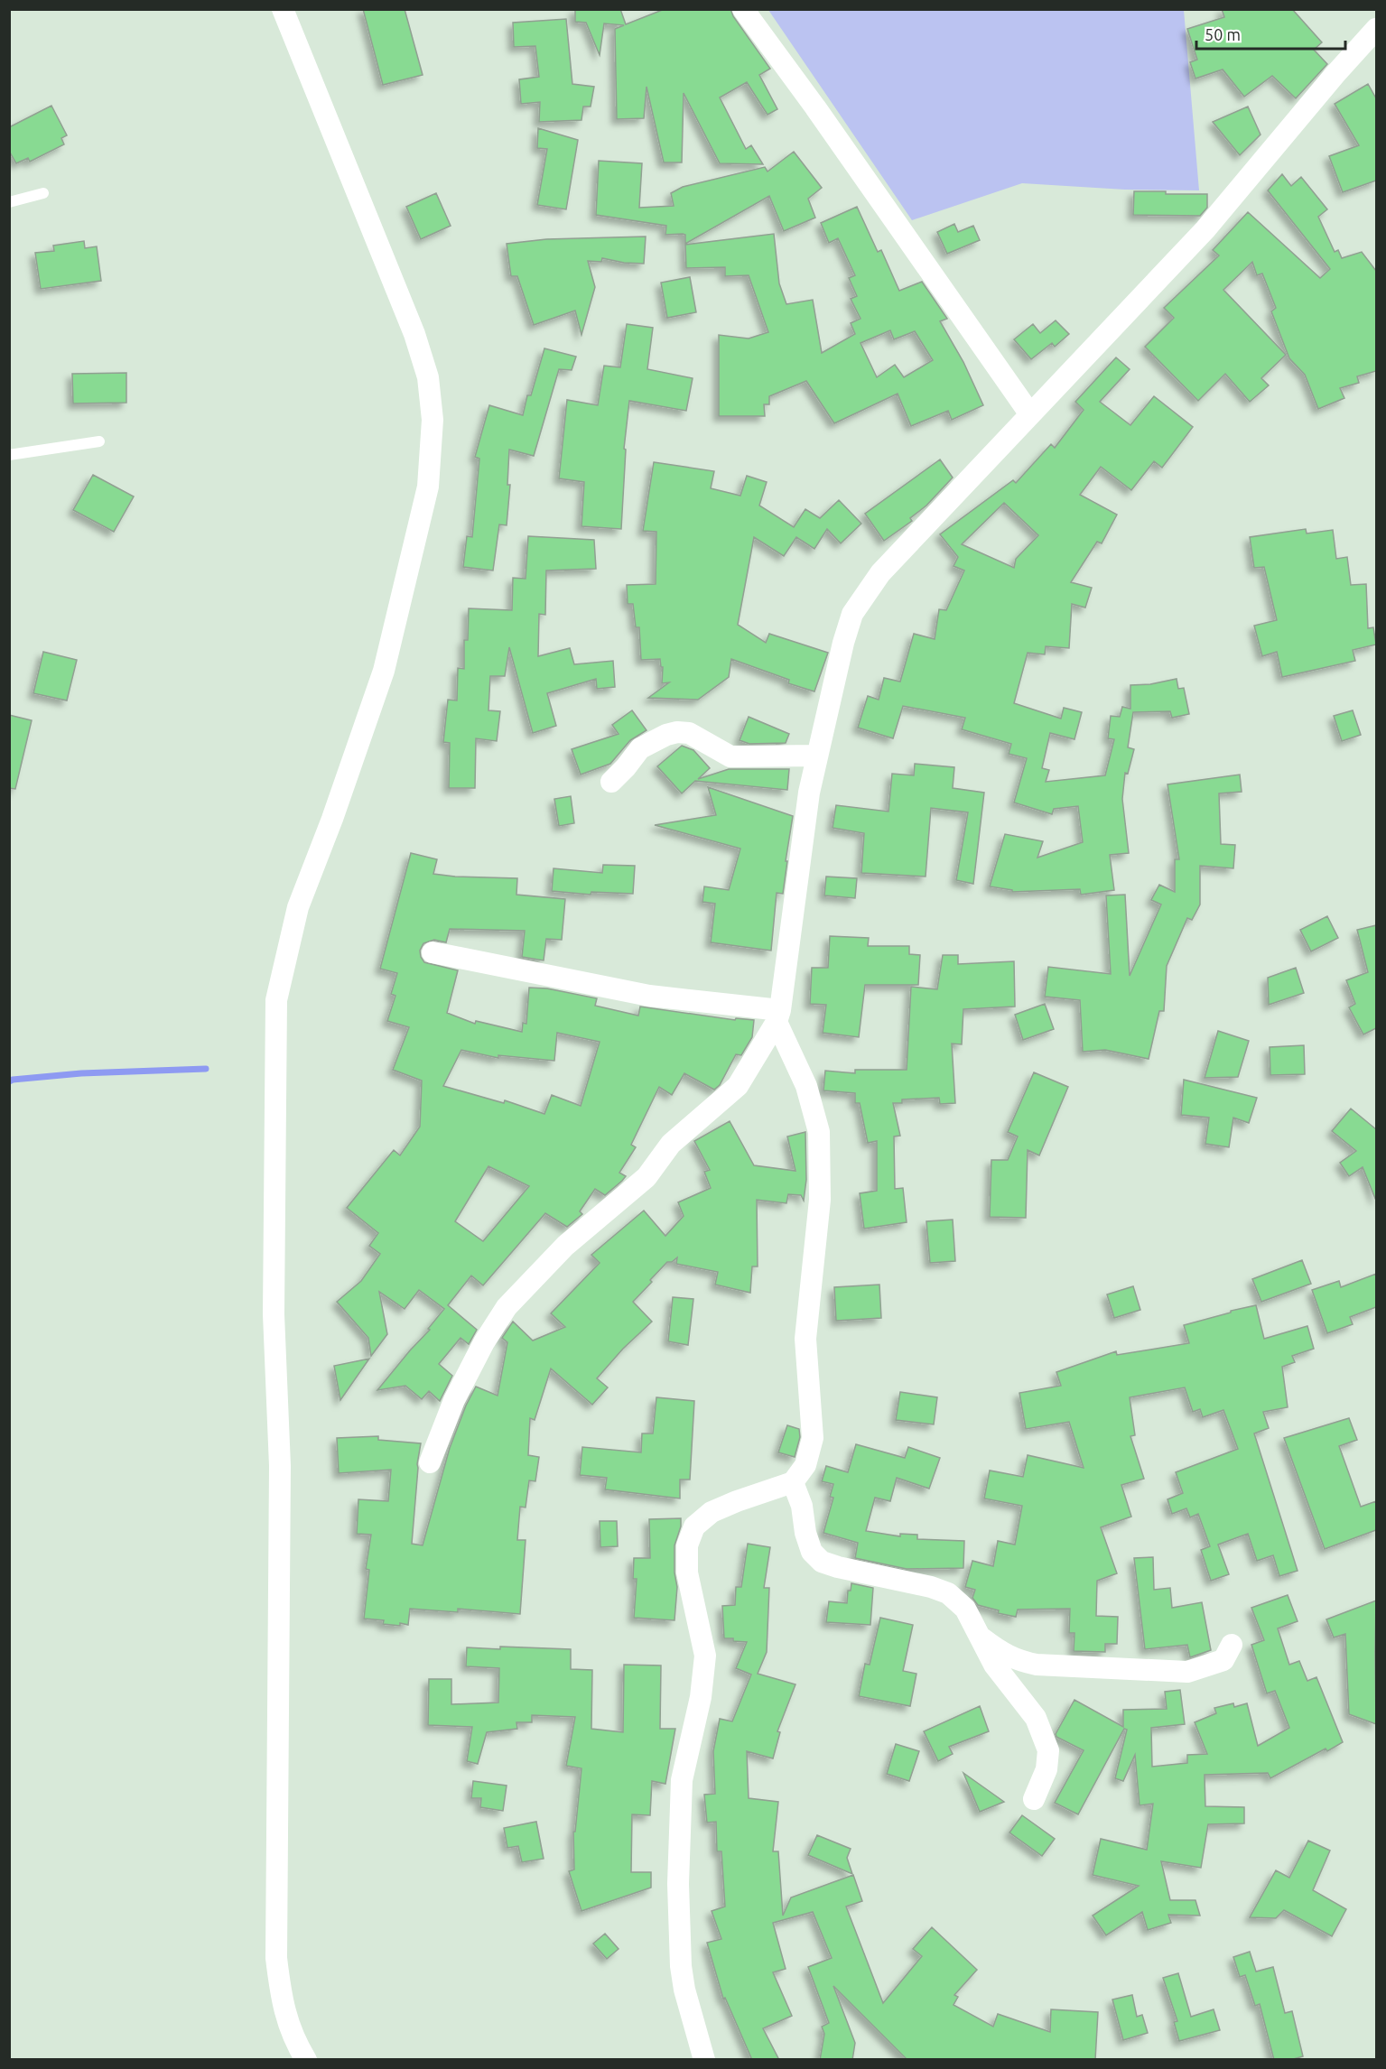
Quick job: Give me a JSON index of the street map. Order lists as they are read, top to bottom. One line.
{"scale_bar":"50 m"}
